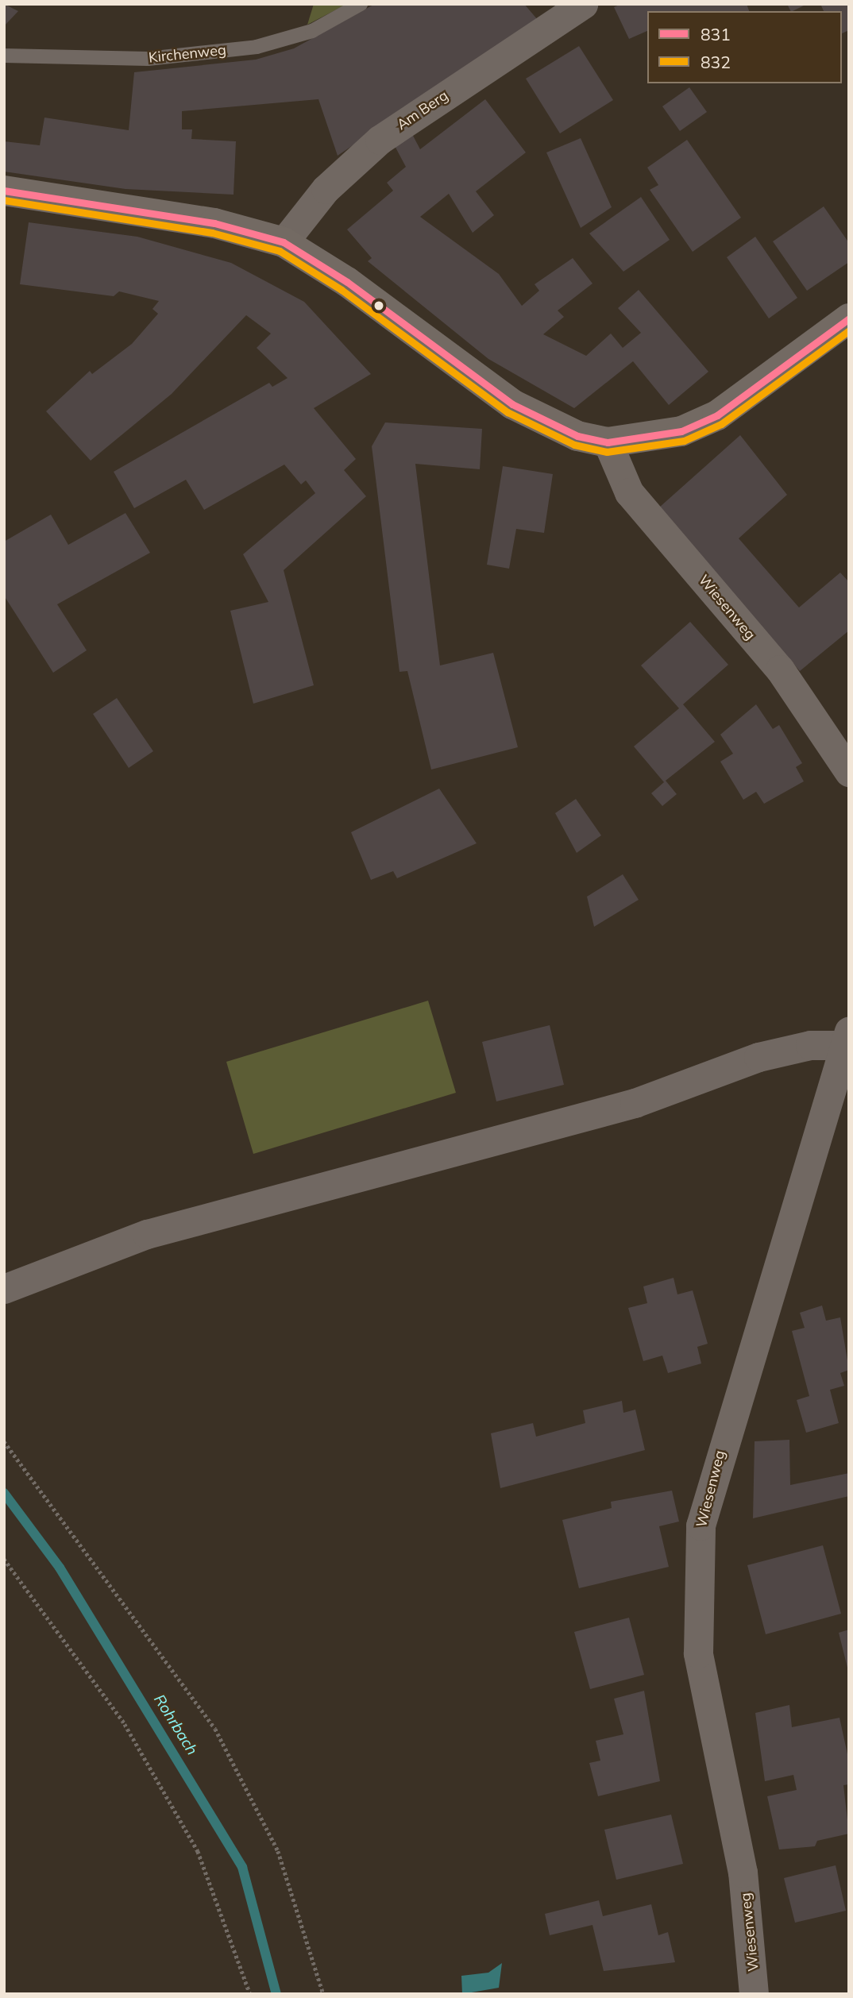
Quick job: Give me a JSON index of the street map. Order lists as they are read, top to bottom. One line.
{"streets":{"street":["Am Berg","Wiesenweg"],"lane":["Kirchenweg"]},"water":["Rohrbach"],"lines":["transit line 831","transit line 832"],"legend":["831","832"]}
